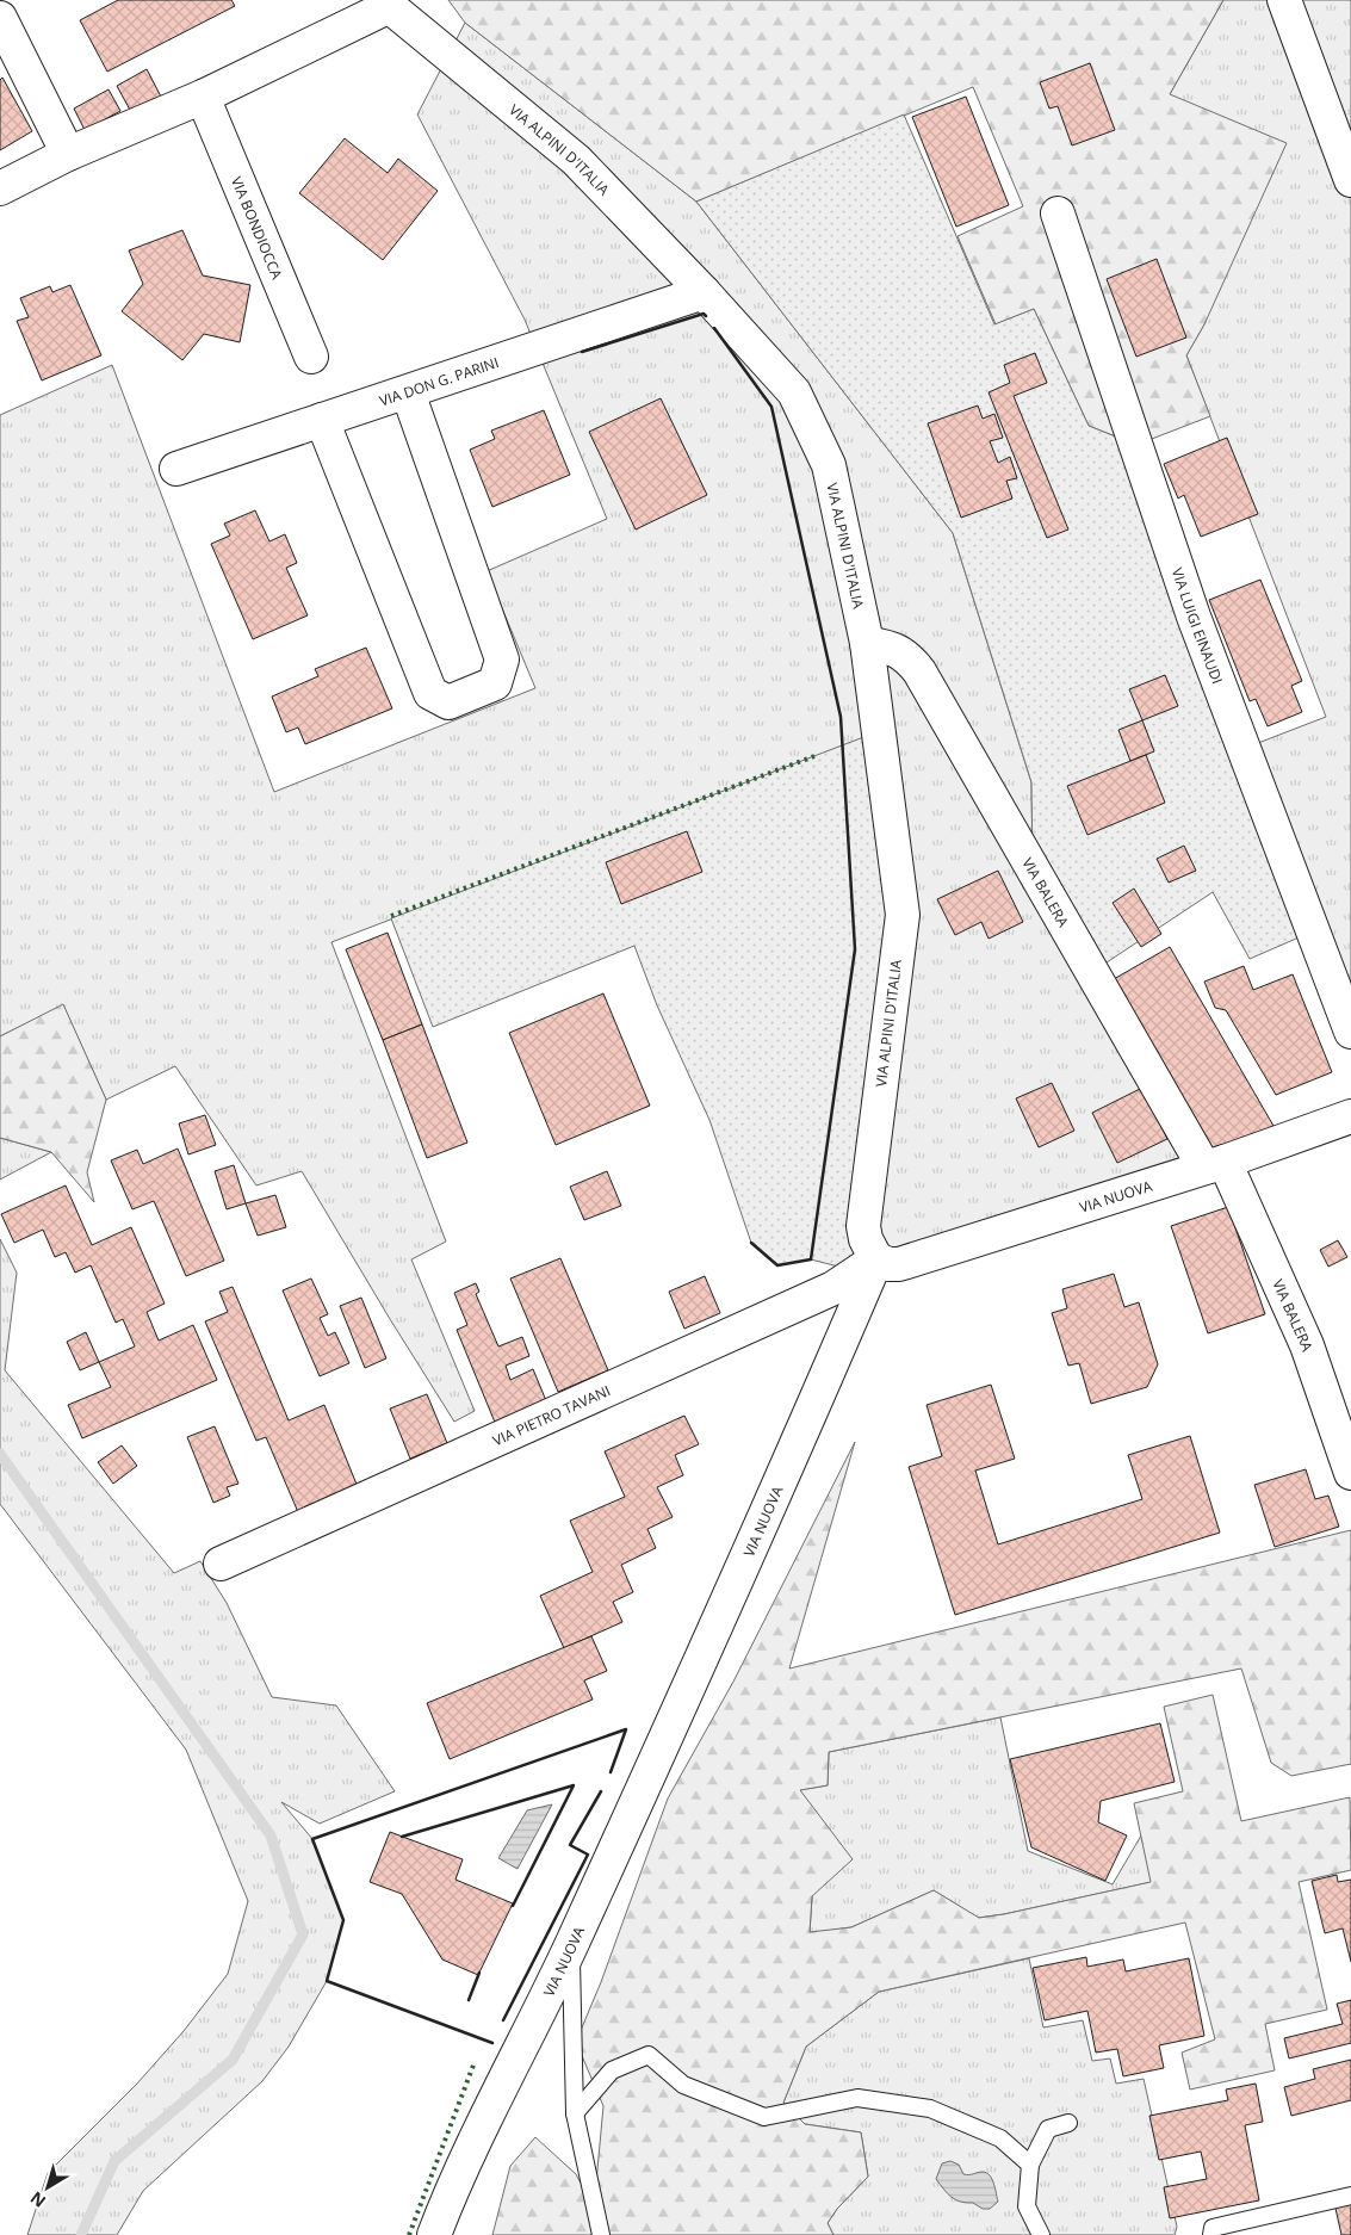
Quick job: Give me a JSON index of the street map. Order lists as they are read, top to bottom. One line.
{"streets":{"street":["VIA ALPINI D'ITALIA","VIA BONDIOCCA","VIA DON G. PARINI","VIA LUIGI EINAUDI","VIA BALERA","VIA NUOVA","VIA PIETRO TAVANI"]},"crossings":[["VIA ALPINI D'ITALIA","VIA DON G. PARINI"],["VIA ALPINI D'ITALIA","VIA BALERA"],["VIA ALPINI D'ITALIA","VIA NUOVA"],["VIA ALPINI D'ITALIA","VIA PIETRO TAVANI"],["VIA BALERA","VIA NUOVA"],["VIA NUOVA","VIA PIETRO TAVANI"]],"north":"bottom left"}
